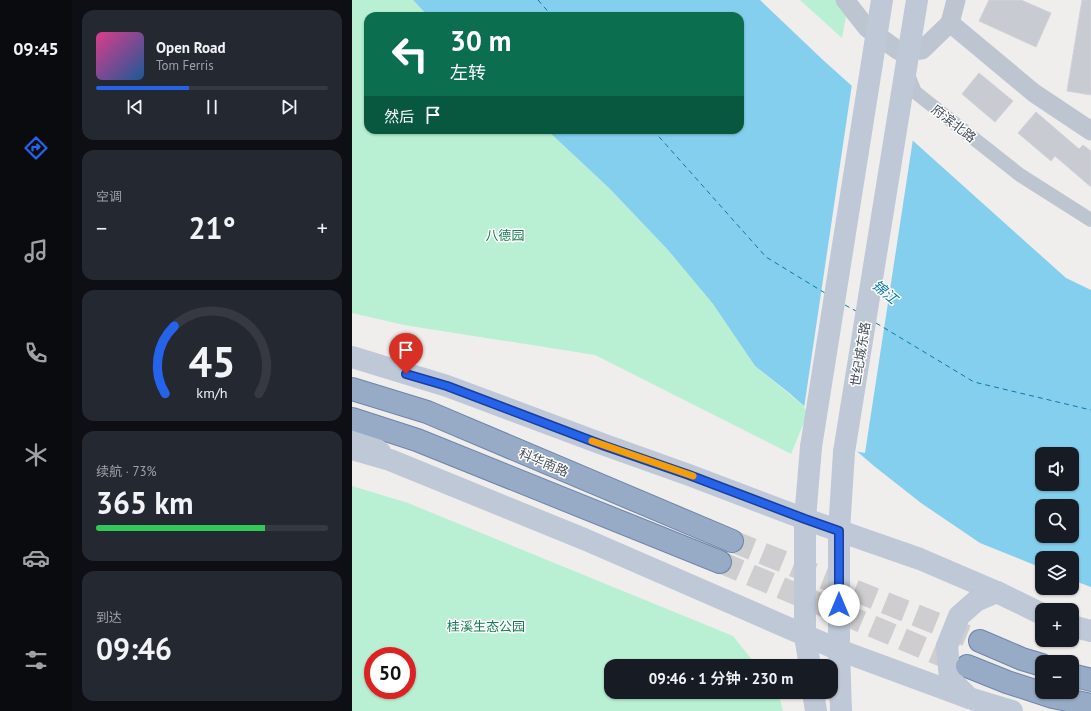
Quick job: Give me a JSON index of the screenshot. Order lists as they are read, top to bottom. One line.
{"streets":{"highway":["科华南路"],"main road":["世纪城东路"],"street":["府滨北路"]},"water":["锦江"],"parks":["八德园","桂溪生态公园"],"page":{"tabs":"09:45","turn":["30 m","左转"],"song":["Open Road","Tom Ferris"],"then":"然后","tile":["空调",["续航 · 73%","365 km"],["到达","09:46"]],"heat":["−","21°","+"],"map_buttons":["+","−"],"limit":"50","trip":"09:46 · 1 分钟 · 230 m","gauge":["45","km/h"]}}
